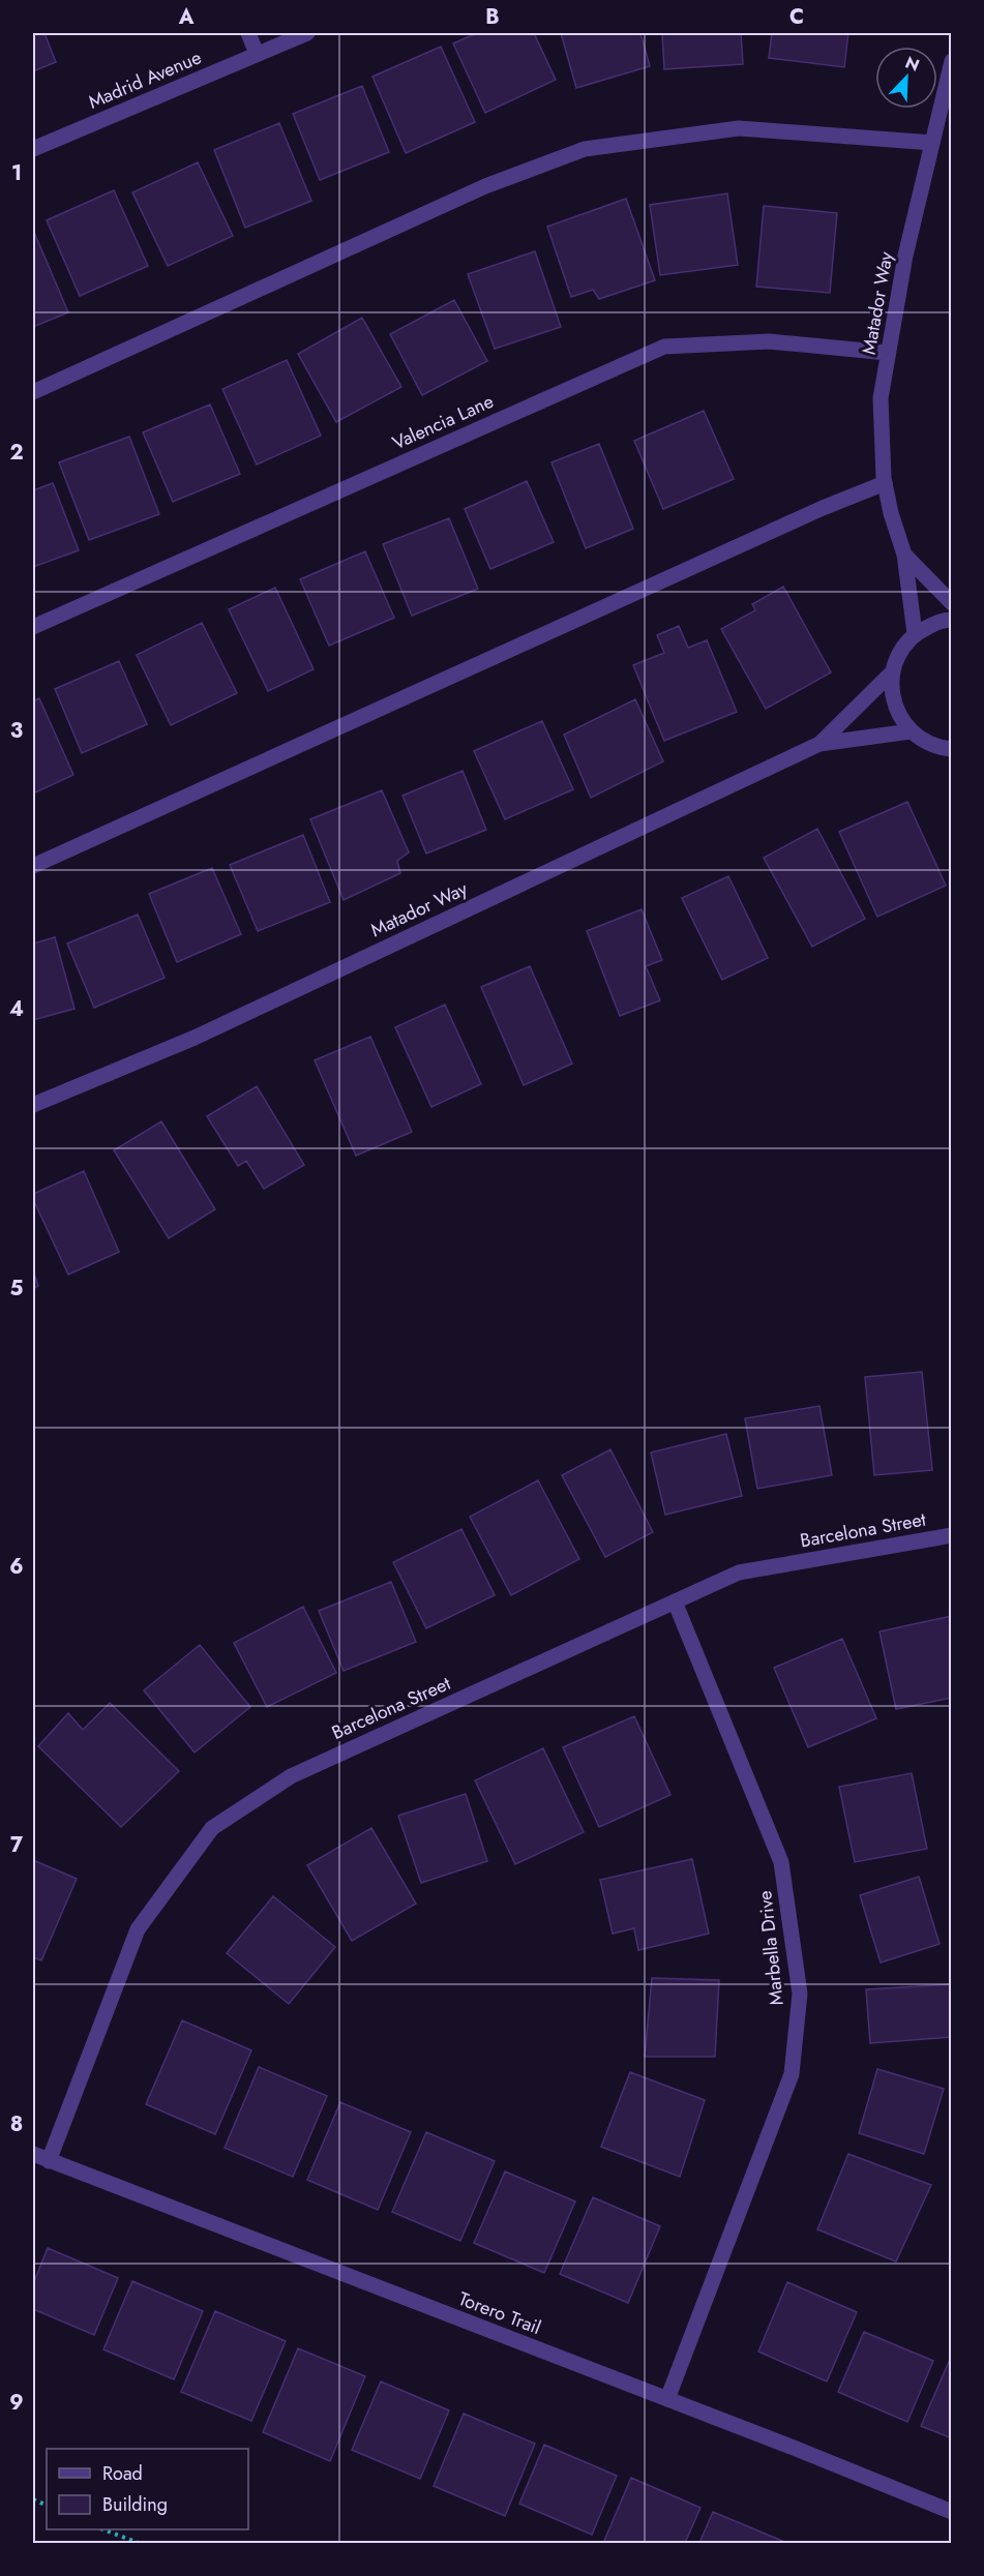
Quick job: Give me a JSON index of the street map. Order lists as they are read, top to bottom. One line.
{"streets":{"street":["Madrid Avenue","Matador Way","Valencia Lane","Barcelona Street","Marbella Drive","Torero Trail"]},"crossings":[["Matador Way","Valencia Lane"],["Barcelona Street","Marbella Drive"],["Barcelona Street","Torero Trail"],["Marbella Drive","Torero Trail"]],"legend":["Road","Building"],"north":"top right","grid":{"columns":["A","B","C"],"rows":["1","2","3","4","5","6","7","8","9"]}}
